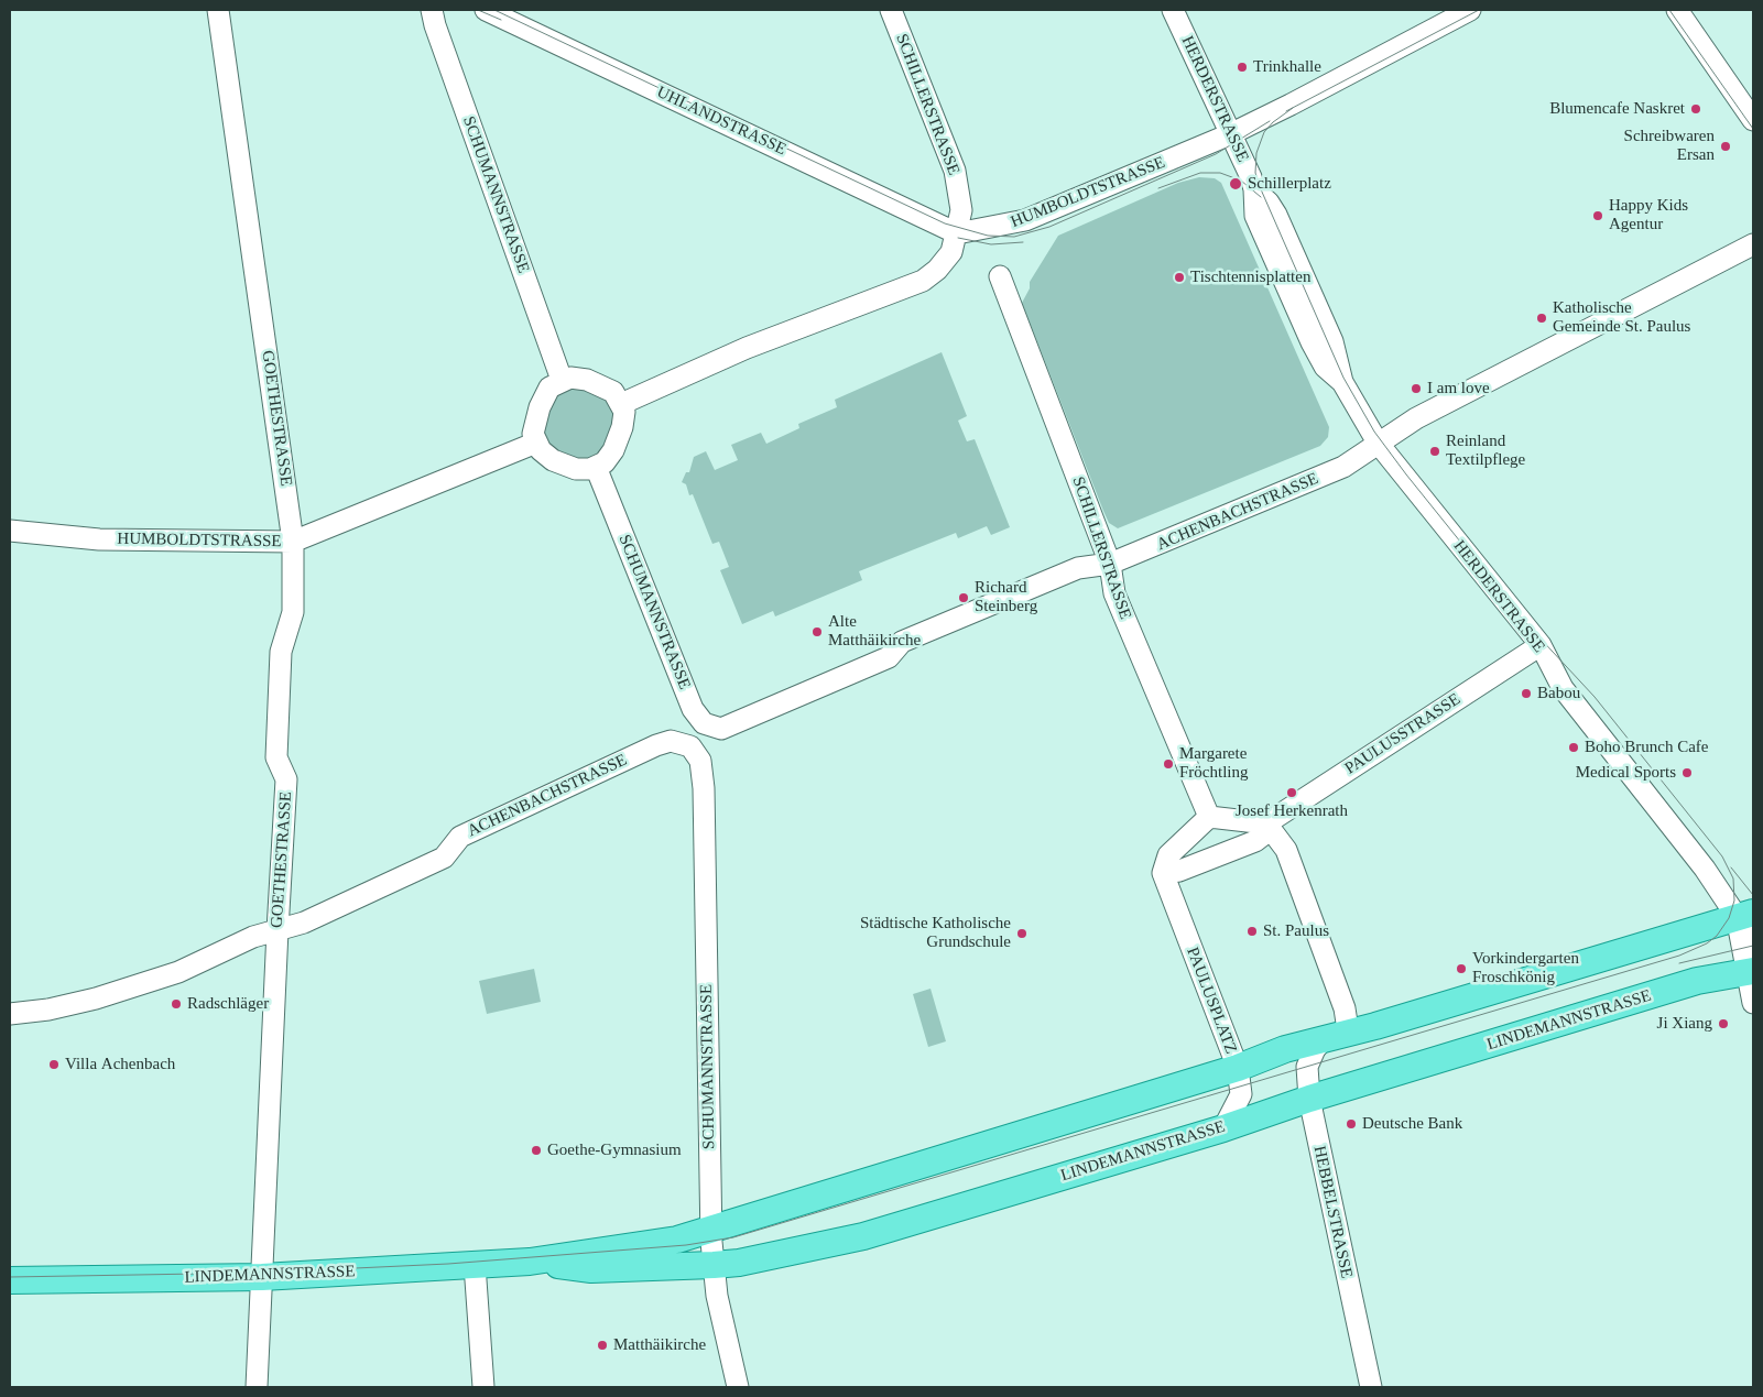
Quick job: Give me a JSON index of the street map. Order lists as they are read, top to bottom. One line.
{"streets":{"main road":["LINDEMANNSTRASSE"],"street":["HERDERSTRASSE","SCHILLERSTRASSE","UHLANDSTRASSE","HUMBOLDTSTRASSE","SCHUMANNSTRASSE","GOETHESTRASSE","ACHENBACHSTRASSE","PAULUSSTRASSE","PAULUSPLATZ","HEBBELSTRASSE"]},"crossings":[["HERDERSTRASSE","HUMBOLDTSTRASSE"],["HERDERSTRASSE","ACHENBACHSTRASSE"],["HERDERSTRASSE","PAULUSSTRASSE"],["HERDERSTRASSE","LINDEMANNSTRASSE"],["SCHILLERSTRASSE","UHLANDSTRASSE"],["SCHILLERSTRASSE","HUMBOLDTSTRASSE"],["SCHILLERSTRASSE","ACHENBACHSTRASSE"],["UHLANDSTRASSE","HUMBOLDTSTRASSE"],["HUMBOLDTSTRASSE","SCHUMANNSTRASSE"],["HUMBOLDTSTRASSE","GOETHESTRASSE"],["SCHUMANNSTRASSE","ACHENBACHSTRASSE"],["SCHUMANNSTRASSE","LINDEMANNSTRASSE"],["GOETHESTRASSE","ACHENBACHSTRASSE"],["GOETHESTRASSE","LINDEMANNSTRASSE"],["PAULUSPLATZ","LINDEMANNSTRASSE"],["LINDEMANNSTRASSE","HEBBELSTRASSE"]],"places":["Trinkhalle","Blumencafe Naskret","Schreibwaren Ersan","Schillerplatz","Happy Kids Agentur","Tischtennisplatten","Katholische Gemeinde St. Paulus","I am love","Reinland Textilpflege","Richard Steinberg","Alte Matthäikirche","Babou","Boho Brunch Cafe","Margarete Fröchtling","Medical Sports","Josef Herkenrath","St. Paulus","Städtische Katholische Grundschule","Vorkindergarten Froschkönig","Radschläger","Ji Xiang","Villa Achenbach","Deutsche Bank","Goethe-Gymnasium","Matthäikirche"]}
